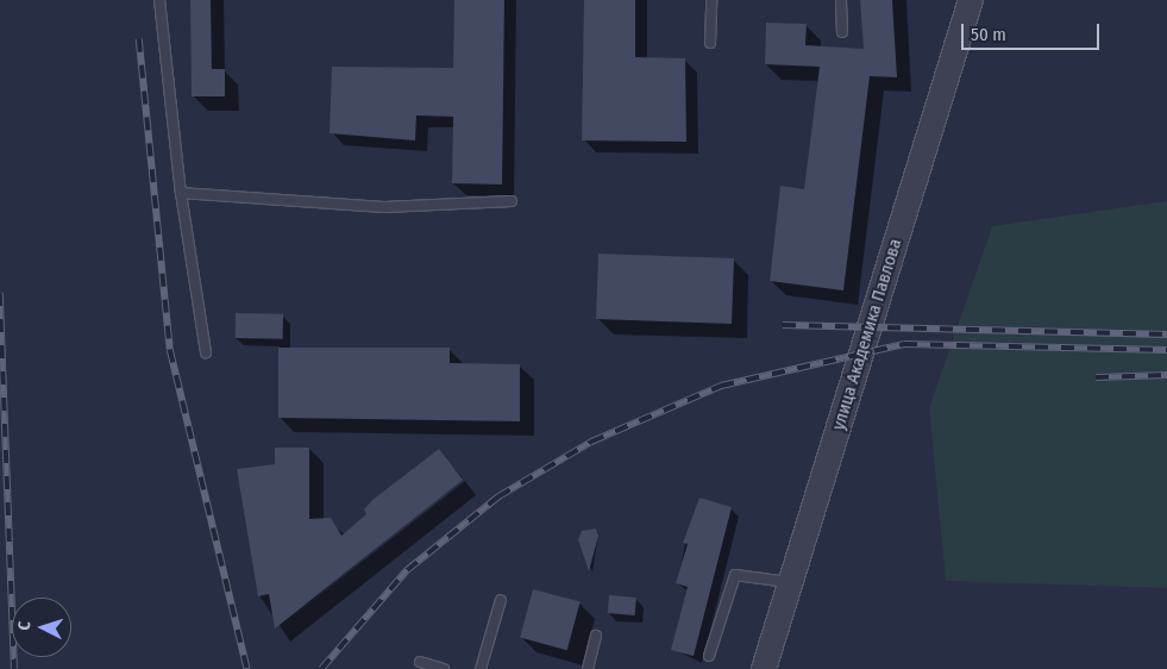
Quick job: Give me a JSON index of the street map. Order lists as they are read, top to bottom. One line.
{"streets":{"street":["улица Академика Павлова"]},"scale_bar":"50 m","north":"left"}
